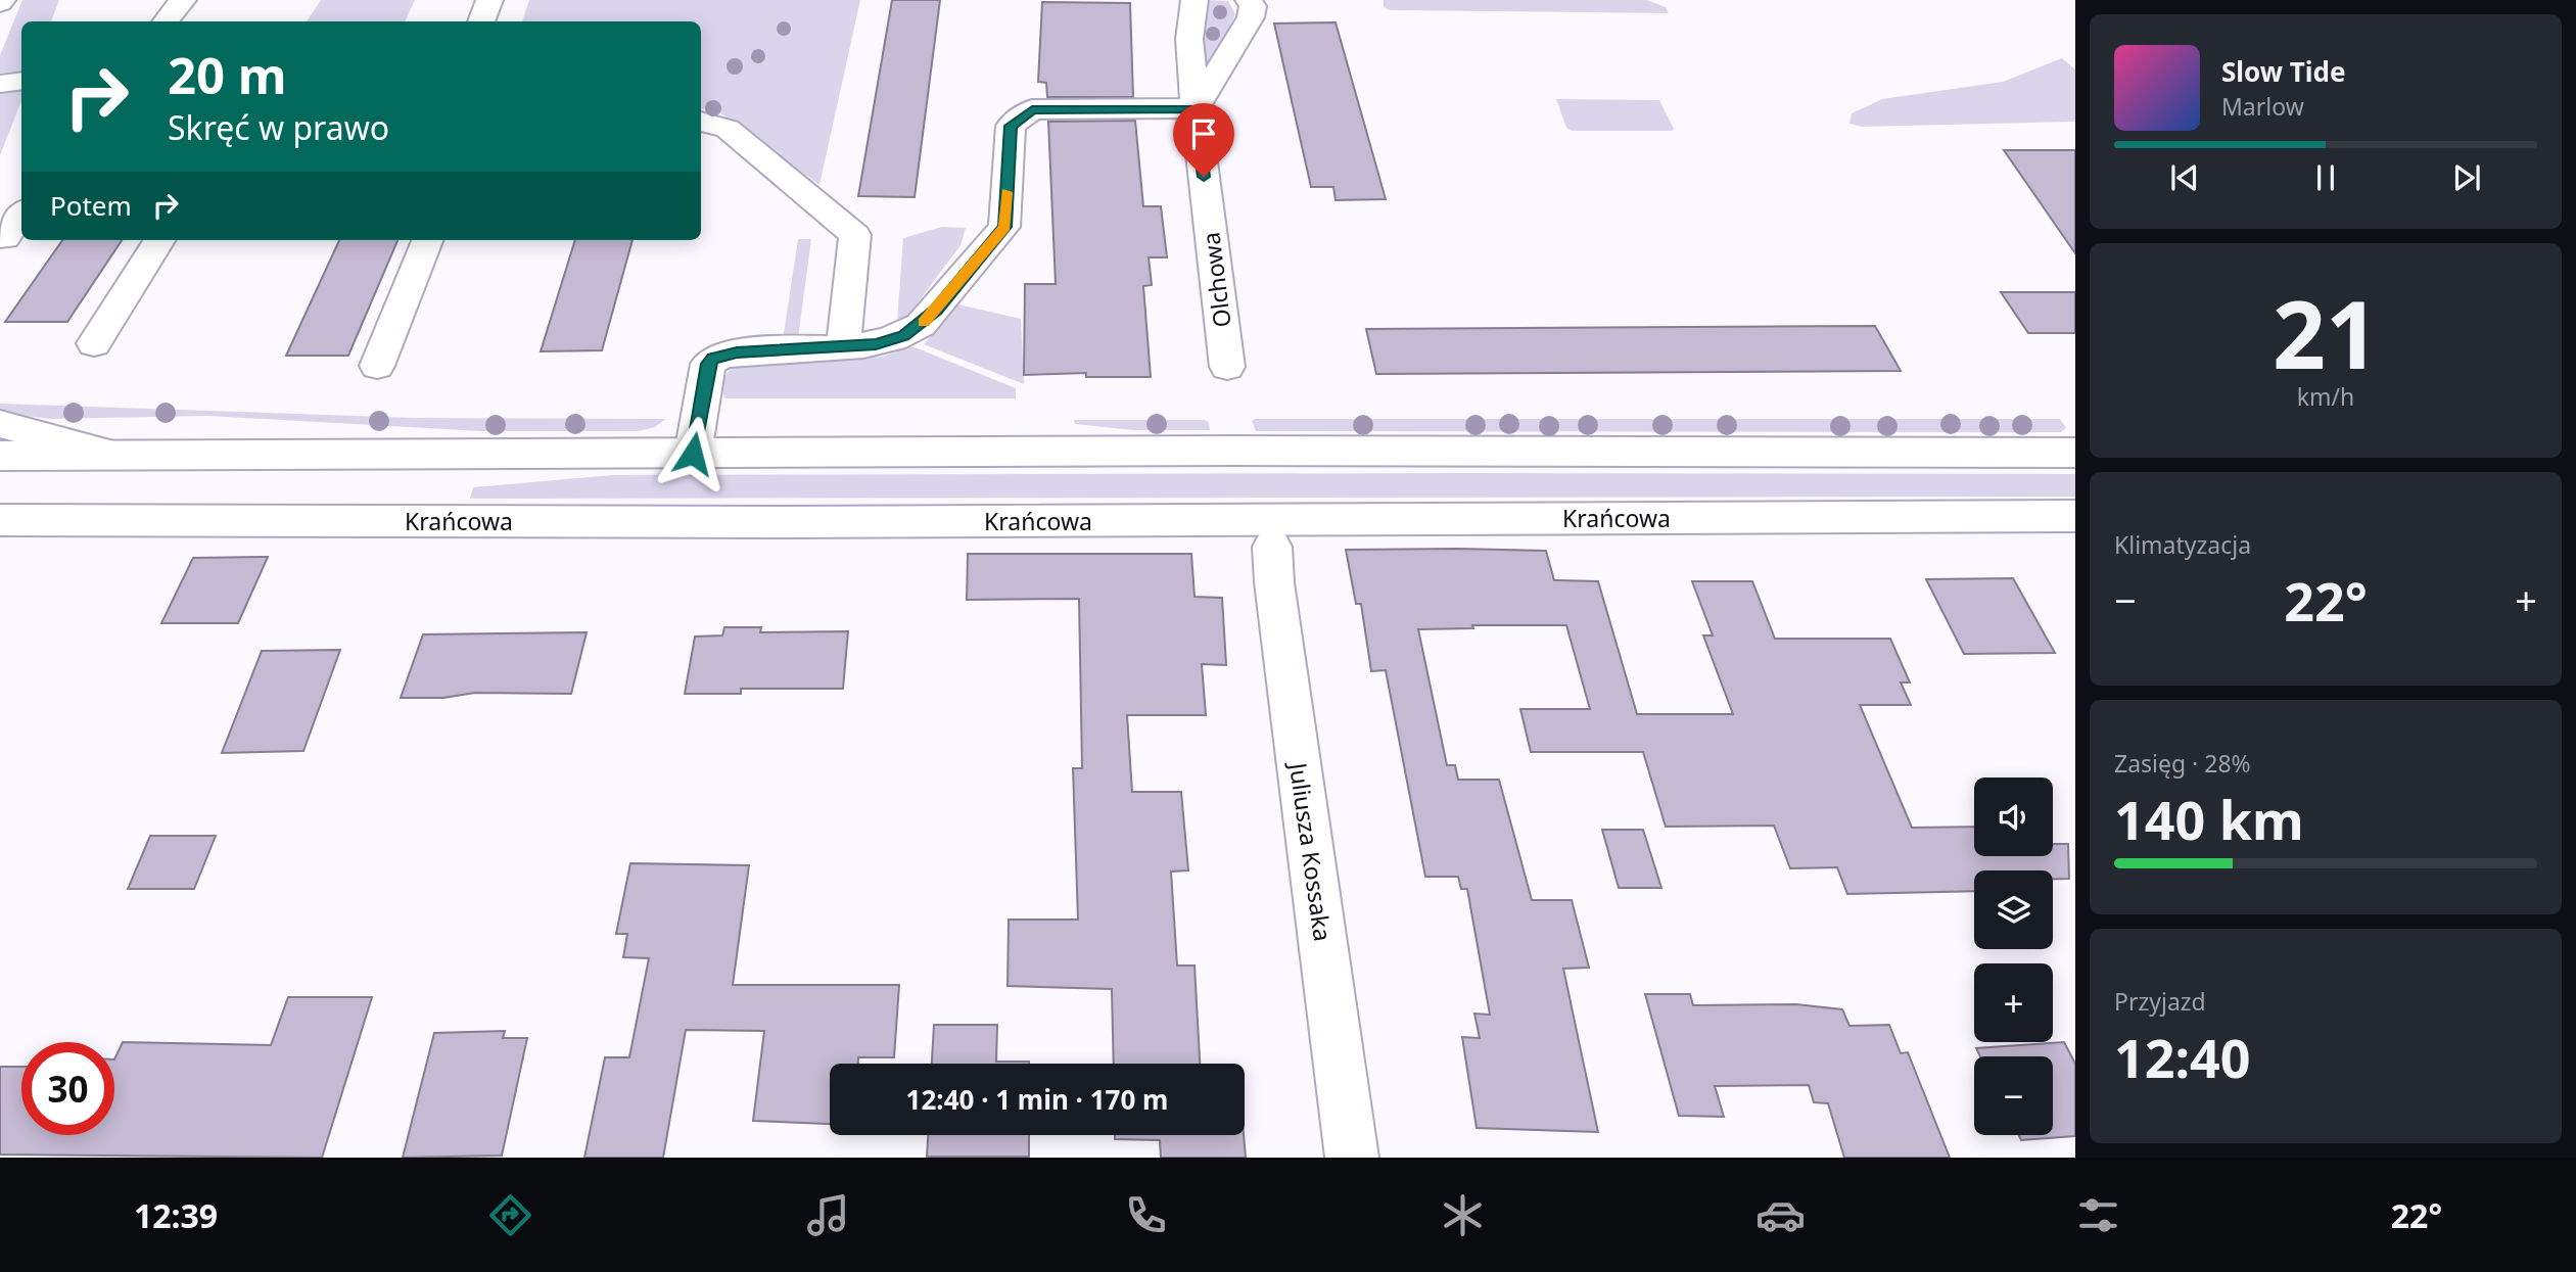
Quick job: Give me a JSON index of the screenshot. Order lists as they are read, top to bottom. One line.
{"streets":{"main road":["Olchowa","Krańcowa","Juliusza Kossaka"]},"page":{"turn":["20 m","Skręć w prawo"],"song":["Slow Tide","Marlow"],"then":"Potem","tile":[["21","km/h"],"Klimatyzacja",["Zasięg · 28%","140 km"],["Przyjazd","12:40"]],"heat":["−","22°","+"],"map_buttons":["+","−"],"limit":"30","trip":"12:40 · 1 min · 170 m","tabs":["12:39","22°"]}}
